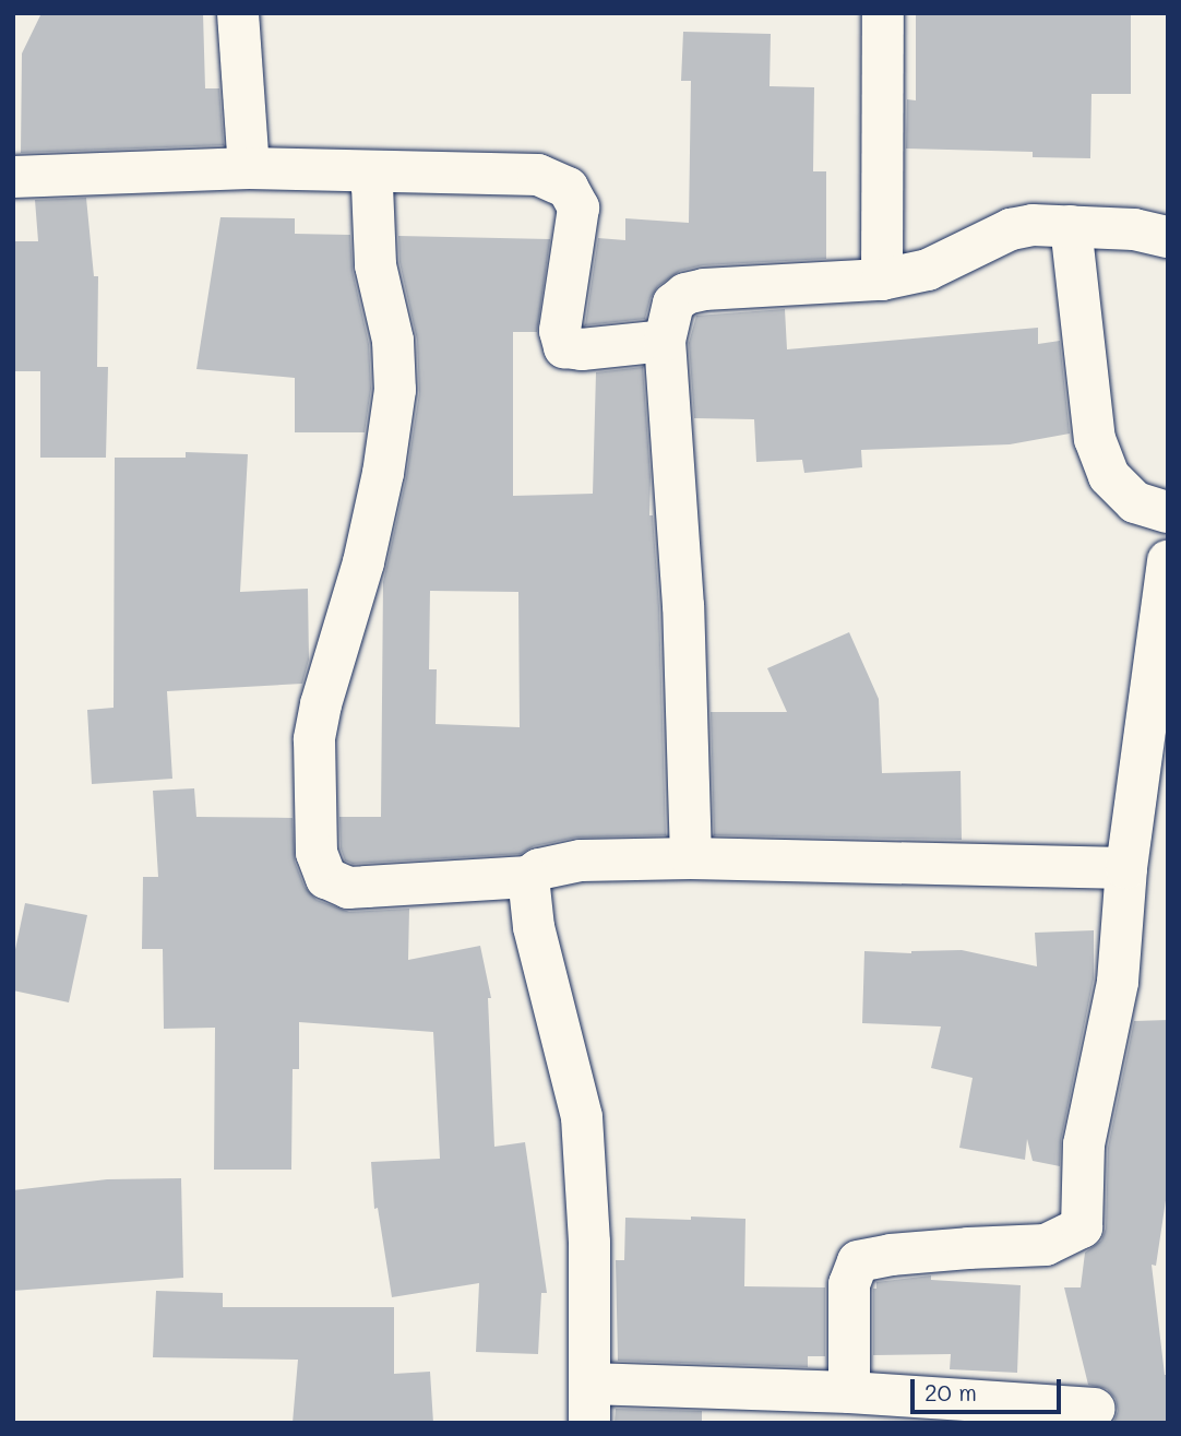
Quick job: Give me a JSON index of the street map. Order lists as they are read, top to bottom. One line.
{"scale_bar":"20 m"}
